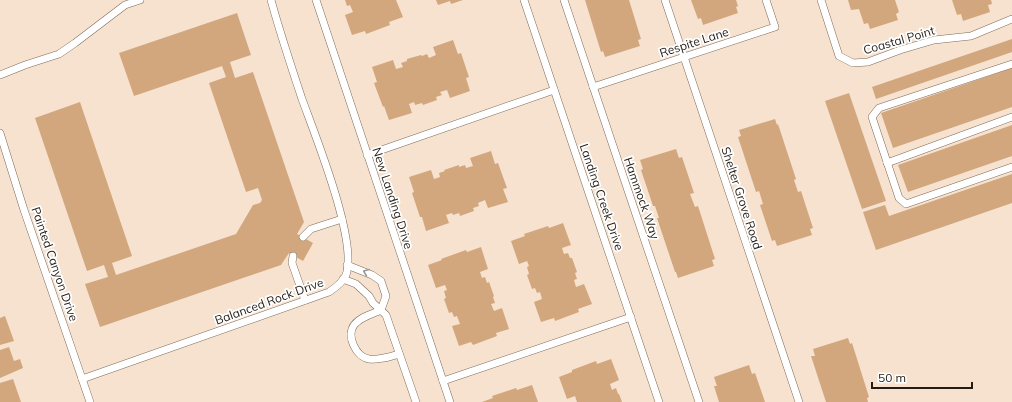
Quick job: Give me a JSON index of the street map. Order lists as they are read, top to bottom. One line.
{"streets":{"lane":["Coastal Point","Respite Lane","Landing Creek Drive","New Landing Drive","Hammock Way","Shelter Grove Road","Painted Canyon Drive","Balanced Rock Drive"]},"crossings":[["Respite Lane","Hammock Way"],["Respite Lane","Shelter Grove Road"],["Painted Canyon Drive","Balanced Rock Drive"]],"scale_bar":"50 m"}
